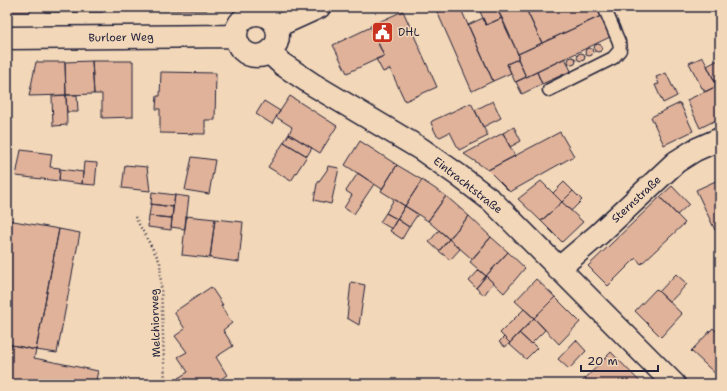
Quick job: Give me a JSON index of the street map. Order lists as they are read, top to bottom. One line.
{"streets":{"street":["Burloer Weg","Eintrachtstraße","Sternstraße"],"path":["Melchiorweg"]},"crossings":[["Burloer Weg","Eintrachtstraße"],["Eintrachtstraße","Sternstraße"]],"places":{"public building":["DHL"]},"scale_bar":"20 m"}
